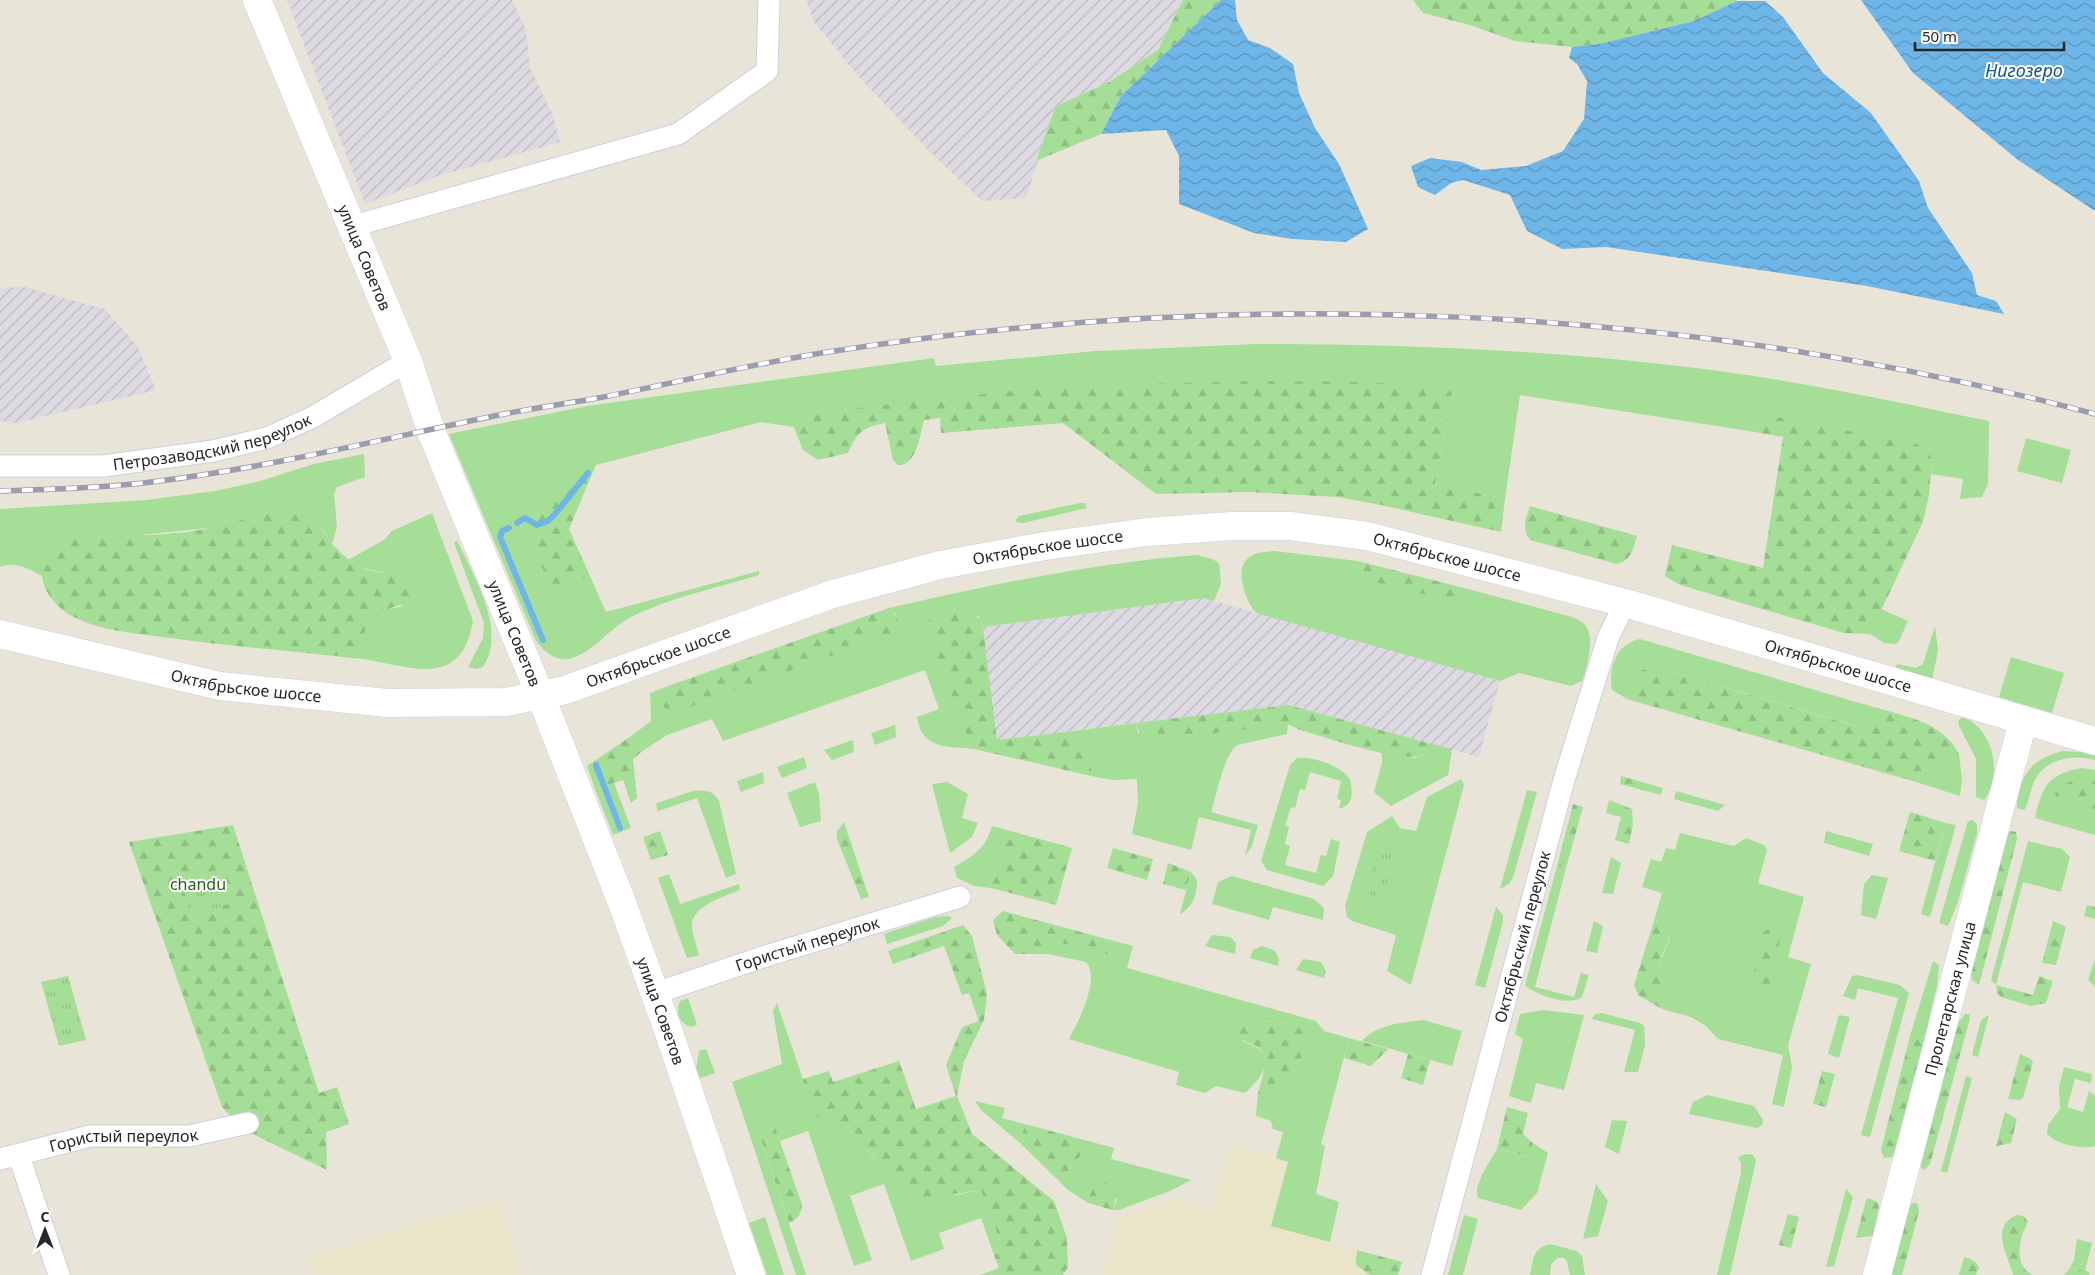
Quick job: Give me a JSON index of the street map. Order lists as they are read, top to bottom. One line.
{"streets":{"street":["улица Советов","Петрозаводский переулок","Октябрьское шоссе","Октябрьский переулок","Гористый переулок","Пролетарская улица"]},"crossings":[["улица Советов","Петрозаводский переулок"],["улица Советов","Октябрьское шоссе"],["улица Советов","Гористый переулок"],["Октябрьское шоссе","Октябрьский переулок"],["Октябрьское шоссе","Пролетарская улица"]],"water":["Нигозеро"],"parks":["chandu"],"scale_bar":"50 m","north":"top"}
